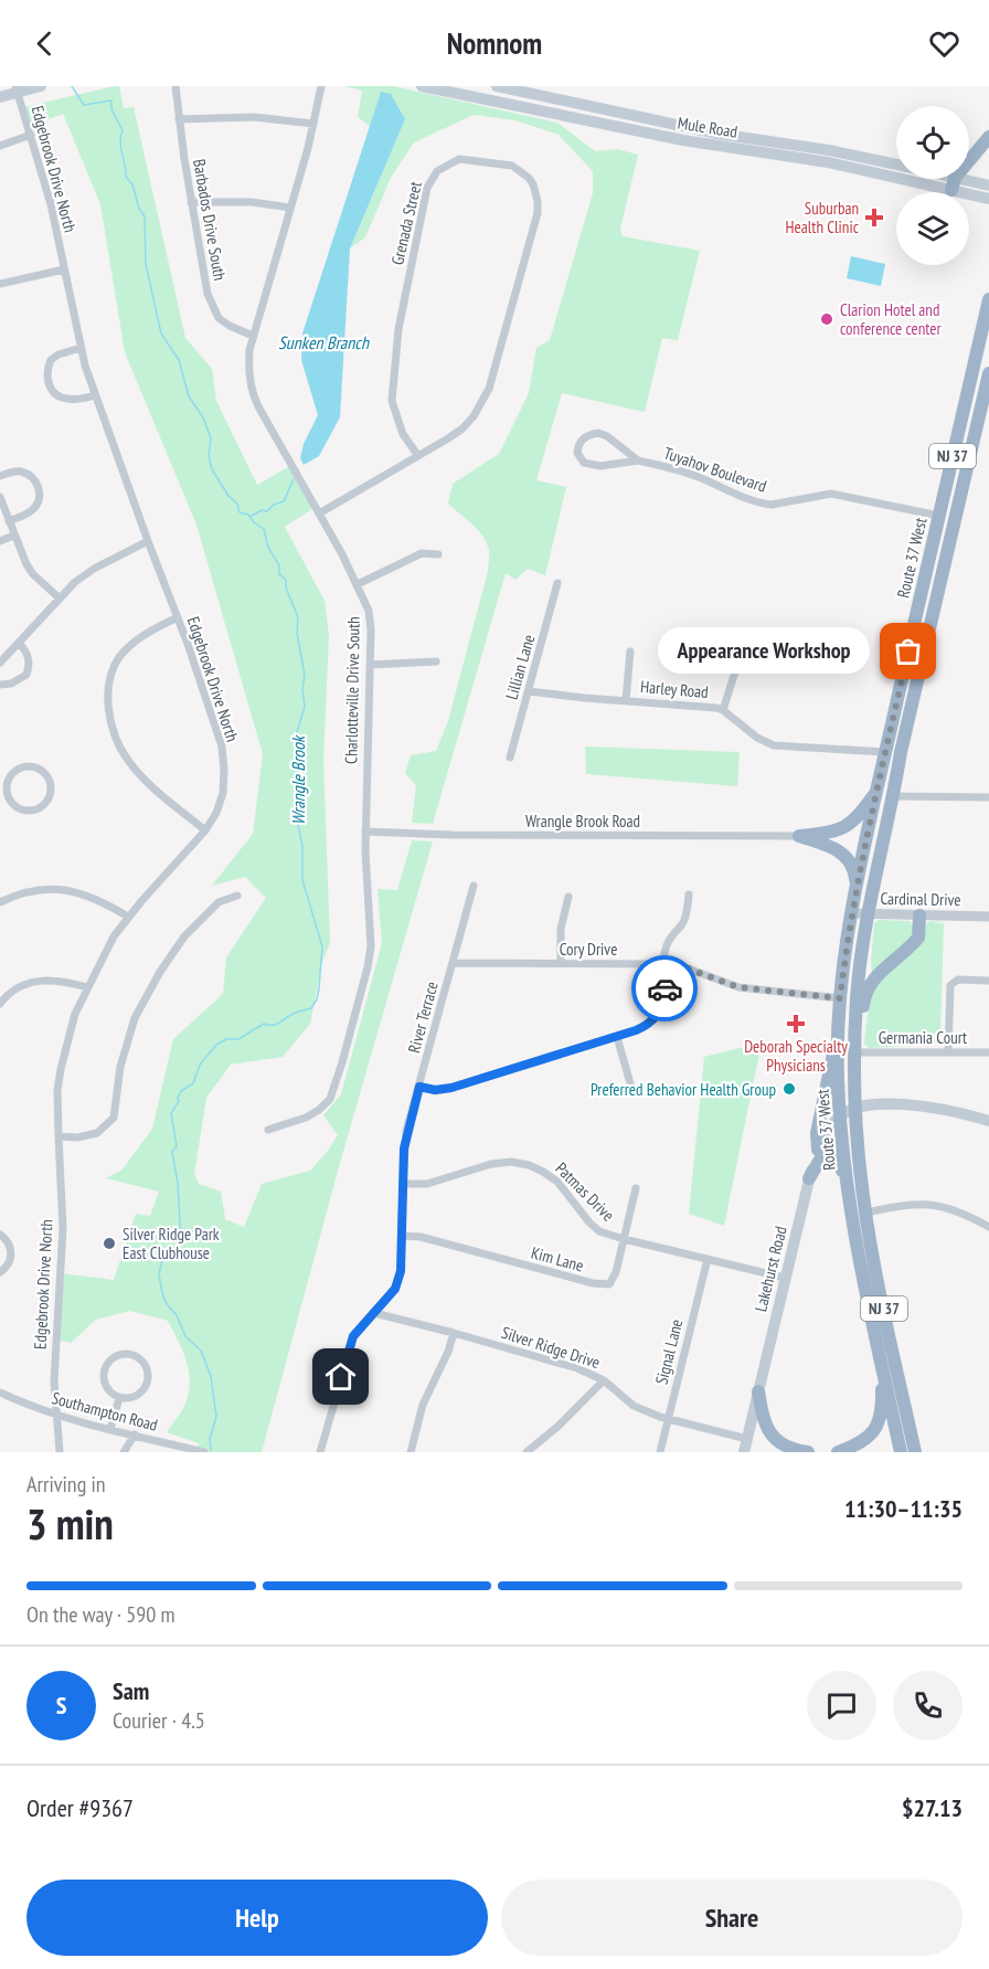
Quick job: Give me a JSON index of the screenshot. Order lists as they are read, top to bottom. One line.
{"streets":{"highway":["NJ 37","Route 37 West"],"main road":["Mule Road","Lakehurst Road"],"street":["Edgebrook Drive North","Barbados Drive South","Grenada Street","Tuyahov Boulevard","Lillian Lane","Harley Road","Charlotteville Drive South","Wrangle Brook Road","Cardinal Drive","Cory Drive","River Terrace","Germania Court","Patmas Drive","Kim Lane","Silver Ridge Drive","Signal Lane","Southampton Road"]},"crossings":[["Edgebrook Drive North","Southampton Road"],["Barbados Drive South","Charlotteville Drive South"],["Grenada Street","Charlotteville Drive South"],["Tuyahov Boulevard","Route 37 West"],["Route 37 West","Harley Road"],["Route 37 West","Cardinal Drive"],["Route 37 West","Cory Drive"],["Route 37 West","Germania Court"],["Route 37 West","Lakehurst Road"],["Lillian Lane","Harley Road"],["Charlotteville Drive South","Wrangle Brook Road"],["Cory Drive","River Terrace"],["River Terrace","Patmas Drive"],["River Terrace","Kim Lane"],["River Terrace","Silver Ridge Drive"],["Patmas Drive","Kim Lane"],["Patmas Drive","Lakehurst Road"],["Patmas Drive","Signal Lane"],["Lakehurst Road","Silver Ridge Drive"],["Silver Ridge Drive","Signal Lane"]],"water":["Sunken Branch","Wrangle Brook"],"places":{"health":["Suburban Health Clinic","Deborah Specialty Physicians"],"other":["Clarion Hotel and conference center","Appearance Workshop","Preferred Behavior Health Group","Silver Ridge Park East Clubhouse"]},"page":{"header":"Nomnom","bubble":"Appearance Workshop","heading":["3 min","Arriving in","11:30–11:35"],"panel":["Sam","Courier · 4.5","Order #9367","$27.13"],"bar":"On the way · 590 m","round":"S","buttons":["Help","Share"]}}
